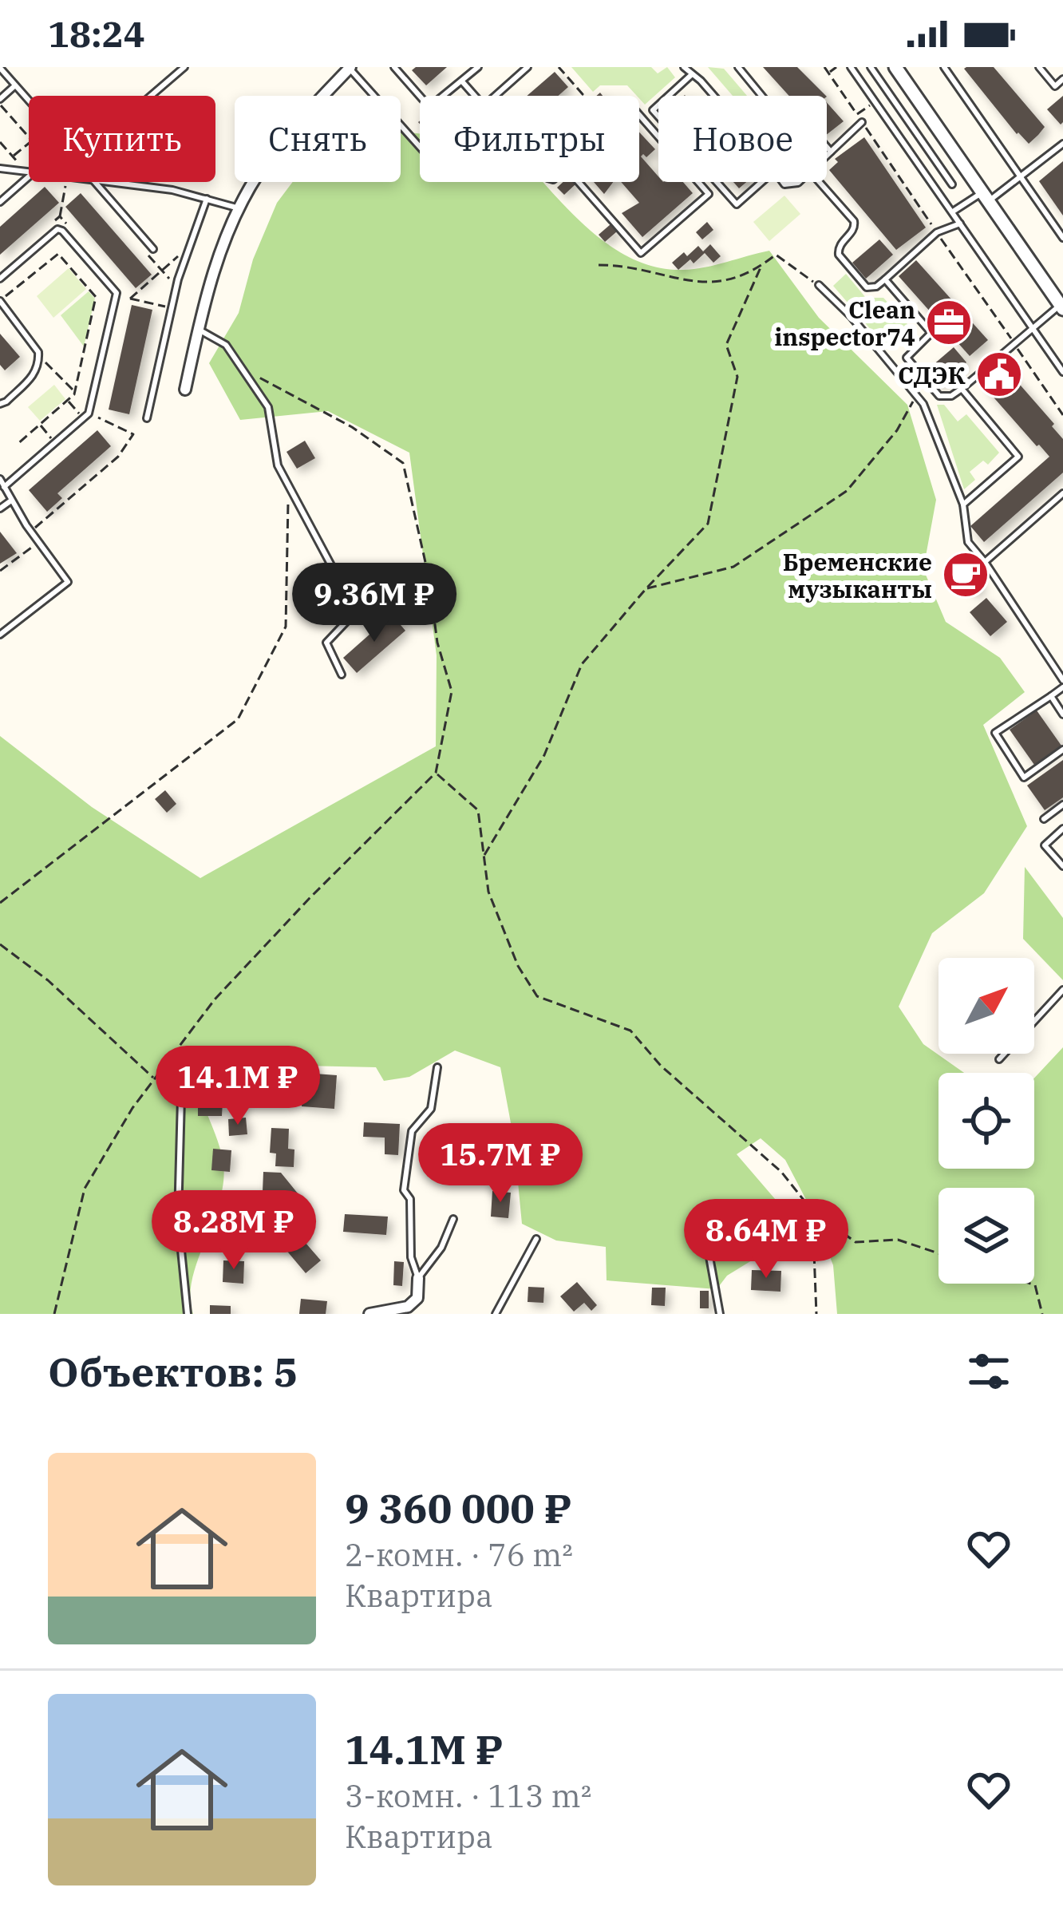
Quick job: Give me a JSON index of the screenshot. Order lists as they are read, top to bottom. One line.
{"places":{"office":["Clean inspector74"],"public building":["СДЭК"],"cafe":["Бременские музыканты"]},"north":"top right","page":{"status":"18:24","chip":["Купить","Снять","Фильтры","Новое"],"price":["9.36M ₽","14.1M ₽","15.7M ₽","8.28M ₽","8.64M ₽"],"heading":"Объектов: 5","list":[{"name":"9 360 000 ₽","note":"2-комн. · 76 m² · Квартира"},{"name":"14.1M ₽","note":"3-комн. · 113 m² · Квартира"}]}}
